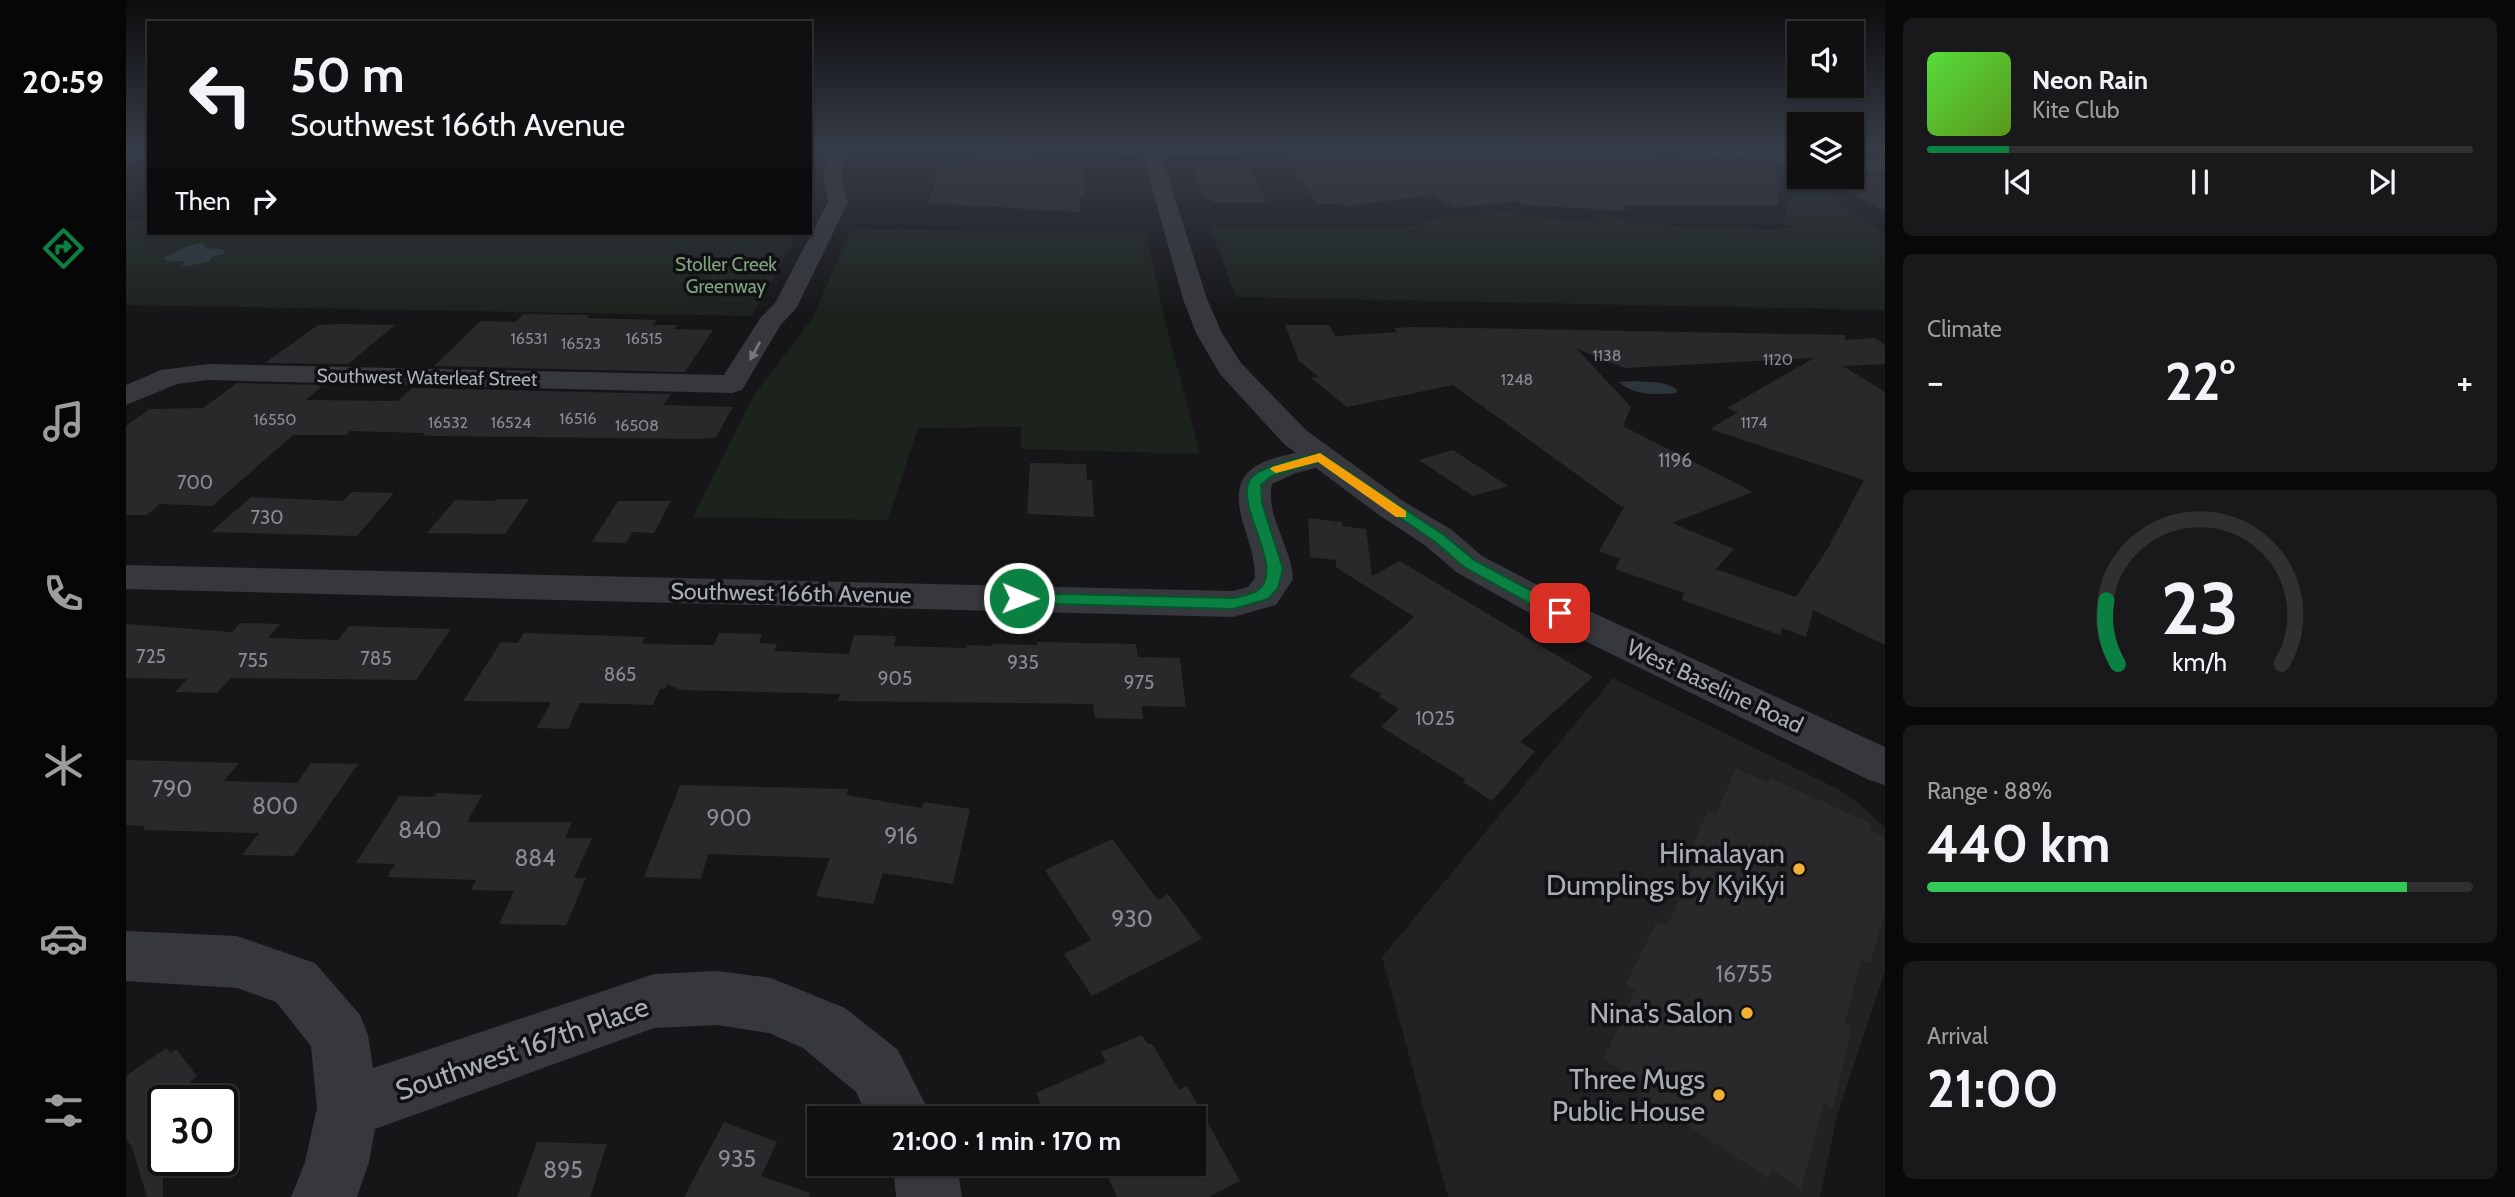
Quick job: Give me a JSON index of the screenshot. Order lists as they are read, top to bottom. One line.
{"streets":{"street":["Southwest Waterleaf Street","Southwest 166th Avenue","West Baseline Road","Southwest 167th Place"]},"crossings":[["Southwest 166th Avenue","West Baseline Road"]],"one_way":["Southwest Waterleaf Street"],"parks":["Stoller Creek Greenway"],"places":["Himalayan Dumplings by KyiKyi","Nina's Salon","Three Mugs Public House"],"house_numbers":["16531","16515","16523","1138","1120","1248","16516","16550","16532","16524","1174","16508","1196","700","730","725","785","755","935","865","905","975","1025","790","800","900","840","916","884","930","16755","935","895"],"page":{"tabs":"20:59","turn":["50 m","Southwest 166th Avenue"],"song":["Neon Rain","Kite Club"],"then":"Then","tile":["Climate",["Range · 88%","440 km"],["Arrival","21:00"]],"heat":["−","22°","+"],"limit":"30","trip":"21:00 · 1 min · 170 m","gauge":["23","km/h"]}}
